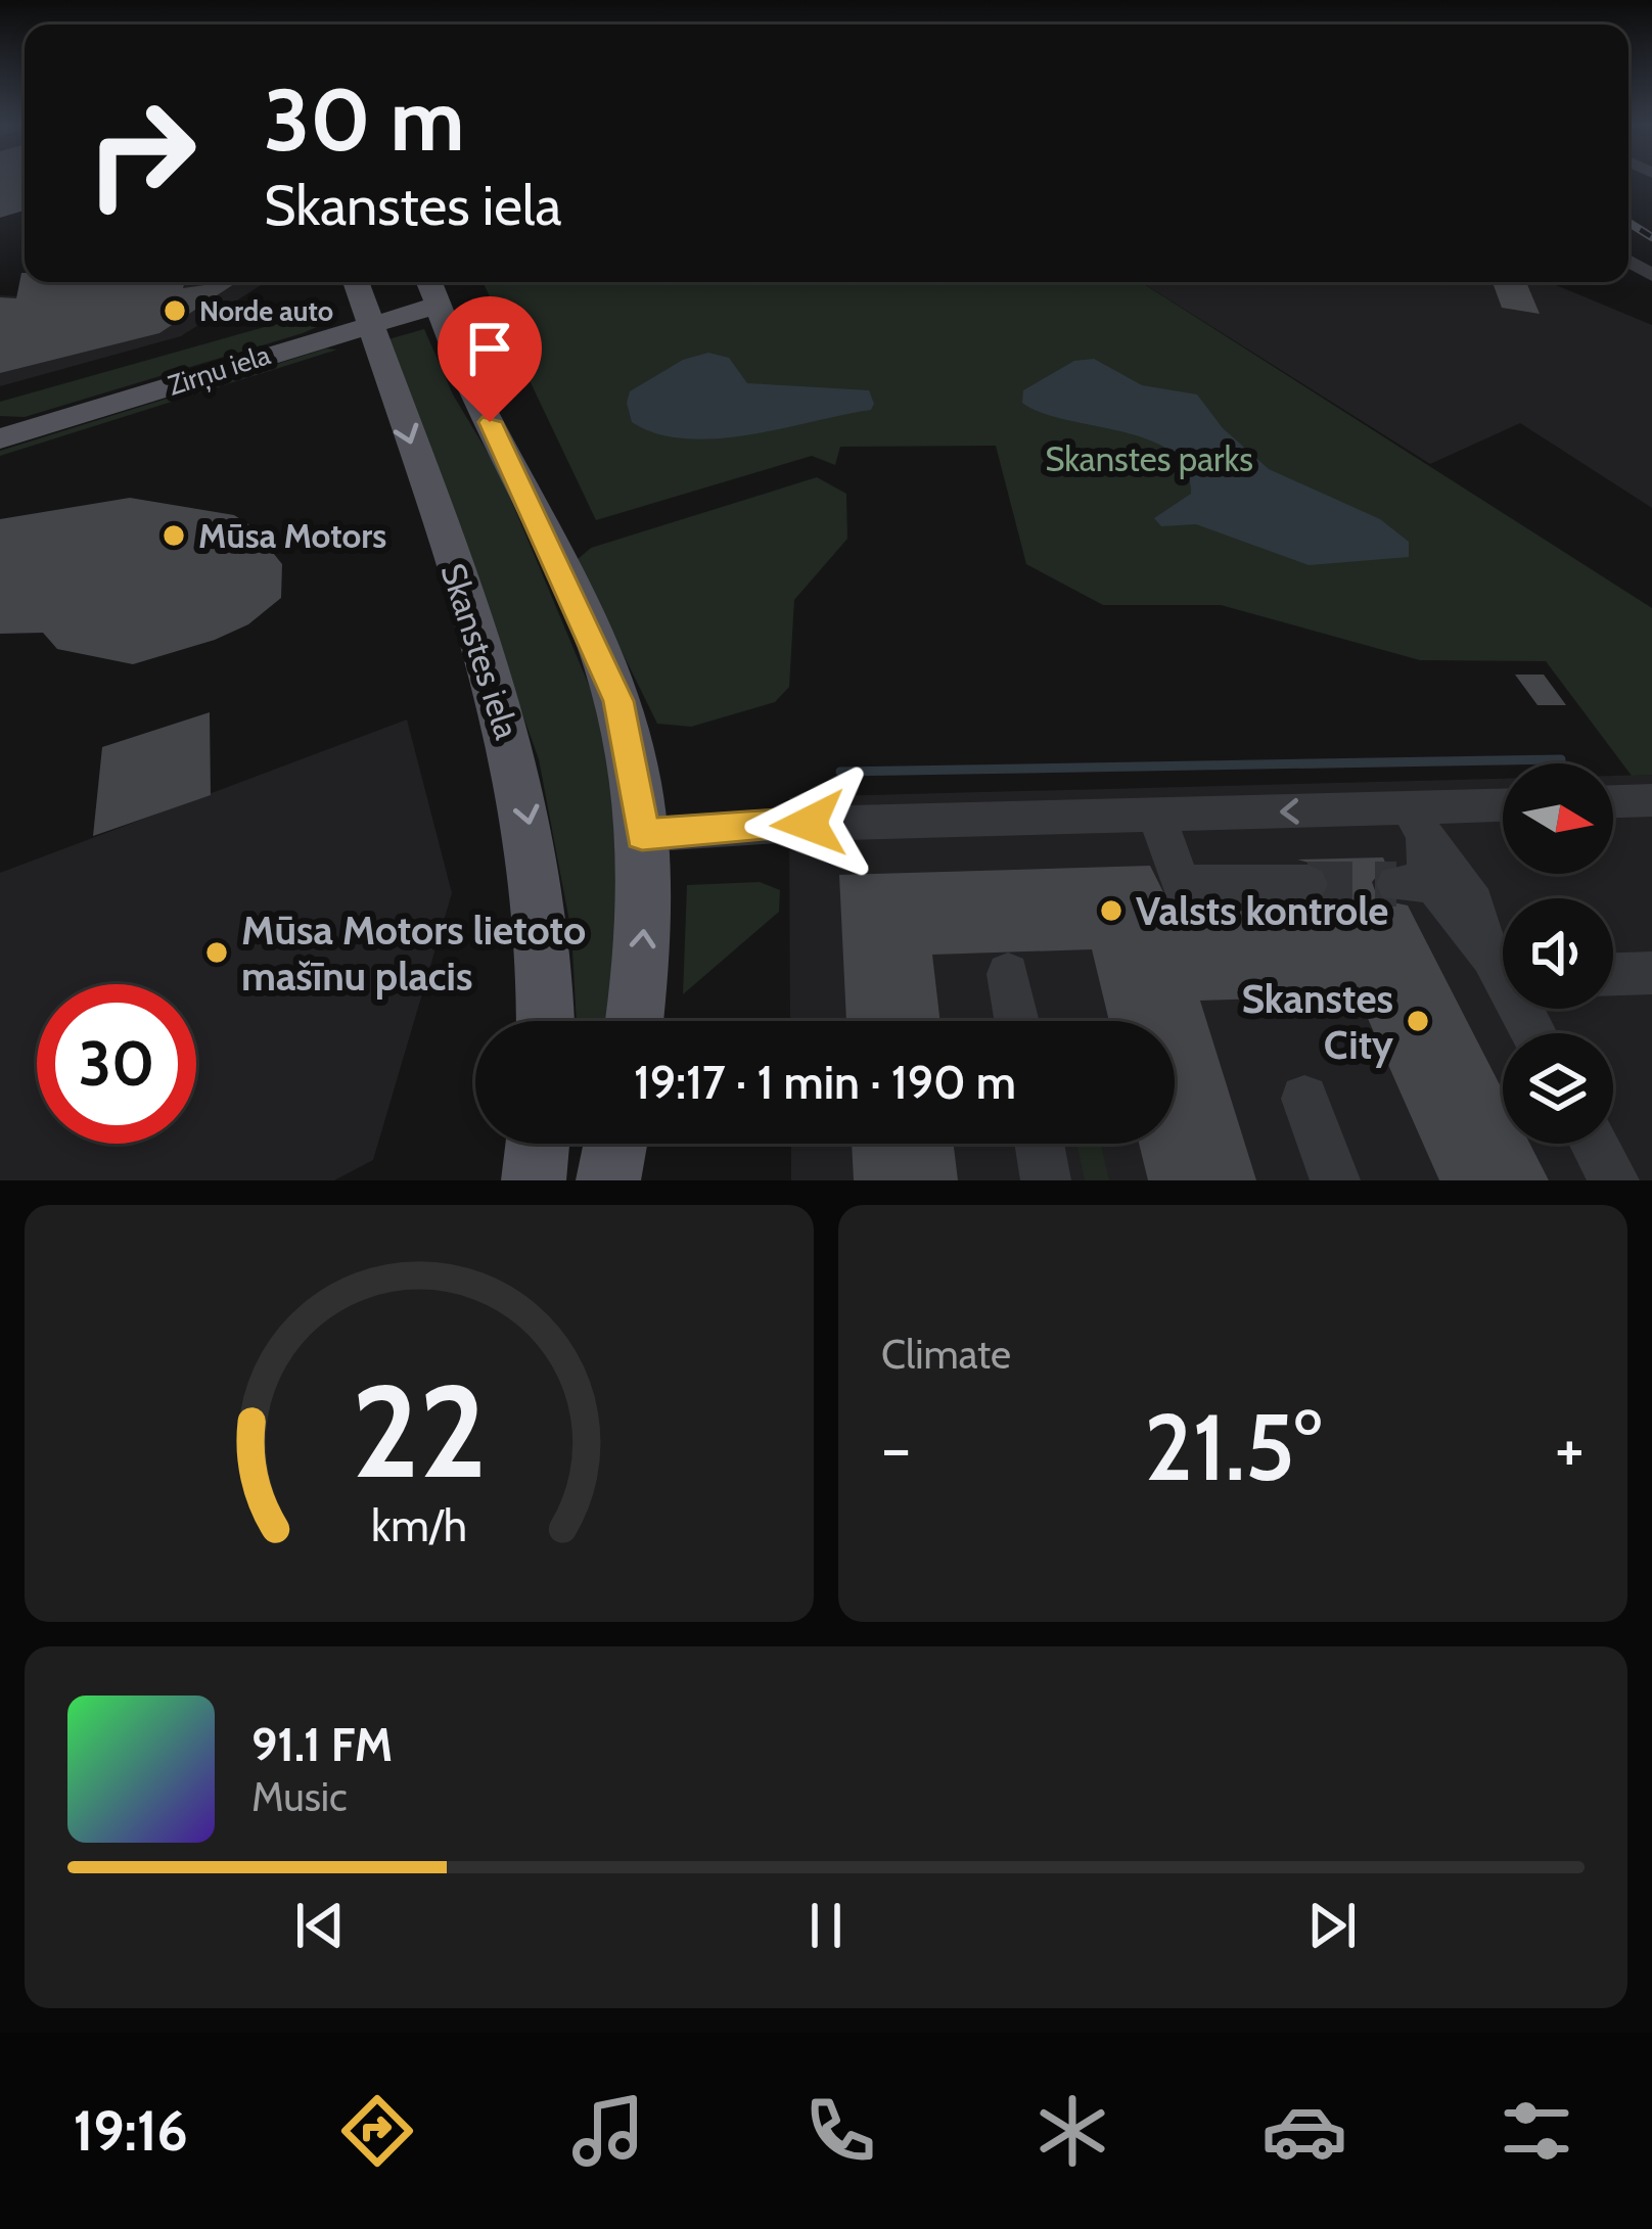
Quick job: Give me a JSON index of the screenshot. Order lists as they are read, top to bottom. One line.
{"streets":{"main road":["Zirņu iela","Skanstes iela"]},"crossings":[["Zirņu iela","Skanstes iela"]],"parks":["Skanstes parks"],"places":["Norde auto","Mūsa Motors","Valsts kontrole","Mūsa Motors lietoto mašīnu placis","Skanstes City"],"north":"right","page":{"turn":["30 m","Skanstes iela"],"limit":"30","trip":"19:17 · 1 min · 190 m","tile":"Climate","heat":["−","21.5°","+"],"song":["91.1 FM","Music"],"tabs":"19:16","gauge":["22","km/h"]}}
